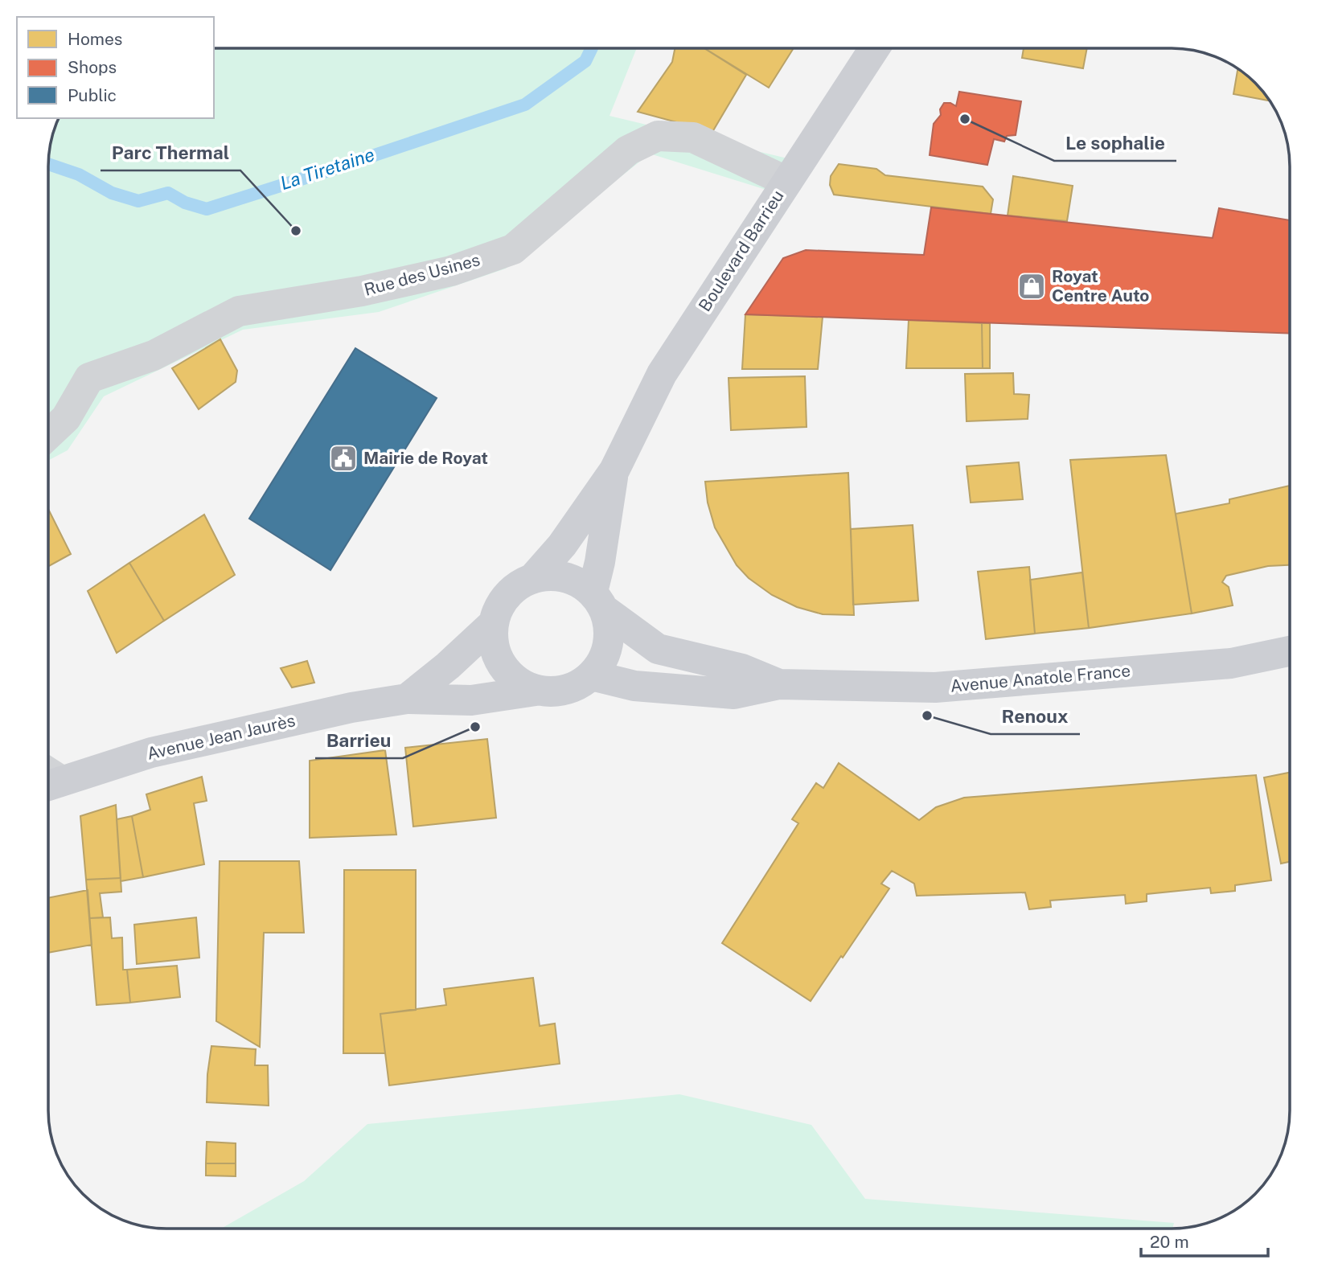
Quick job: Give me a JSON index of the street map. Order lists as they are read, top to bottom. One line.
{"streets":{"main road":["Boulevard Barrieu","Avenue Anatole France","Avenue Jean Jaurès"],"street":["Rue des Usines"]},"crossings":[["Boulevard Barrieu","Rue des Usines"],["Boulevard Barrieu","Avenue Anatole France"],["Boulevard Barrieu","Avenue Jean Jaurès"],["Avenue Anatole France","Avenue Jean Jaurès"]],"water":["La Tiretaine"],"places":{"other":["Le sophalie","Parc Thermal","Renoux","Barrieu"],"shop":["Royat Centre Auto"],"public building":["Mairie de Royat"]},"legend":["Homes","Shops","Public"],"scale_bar":"20 m"}
